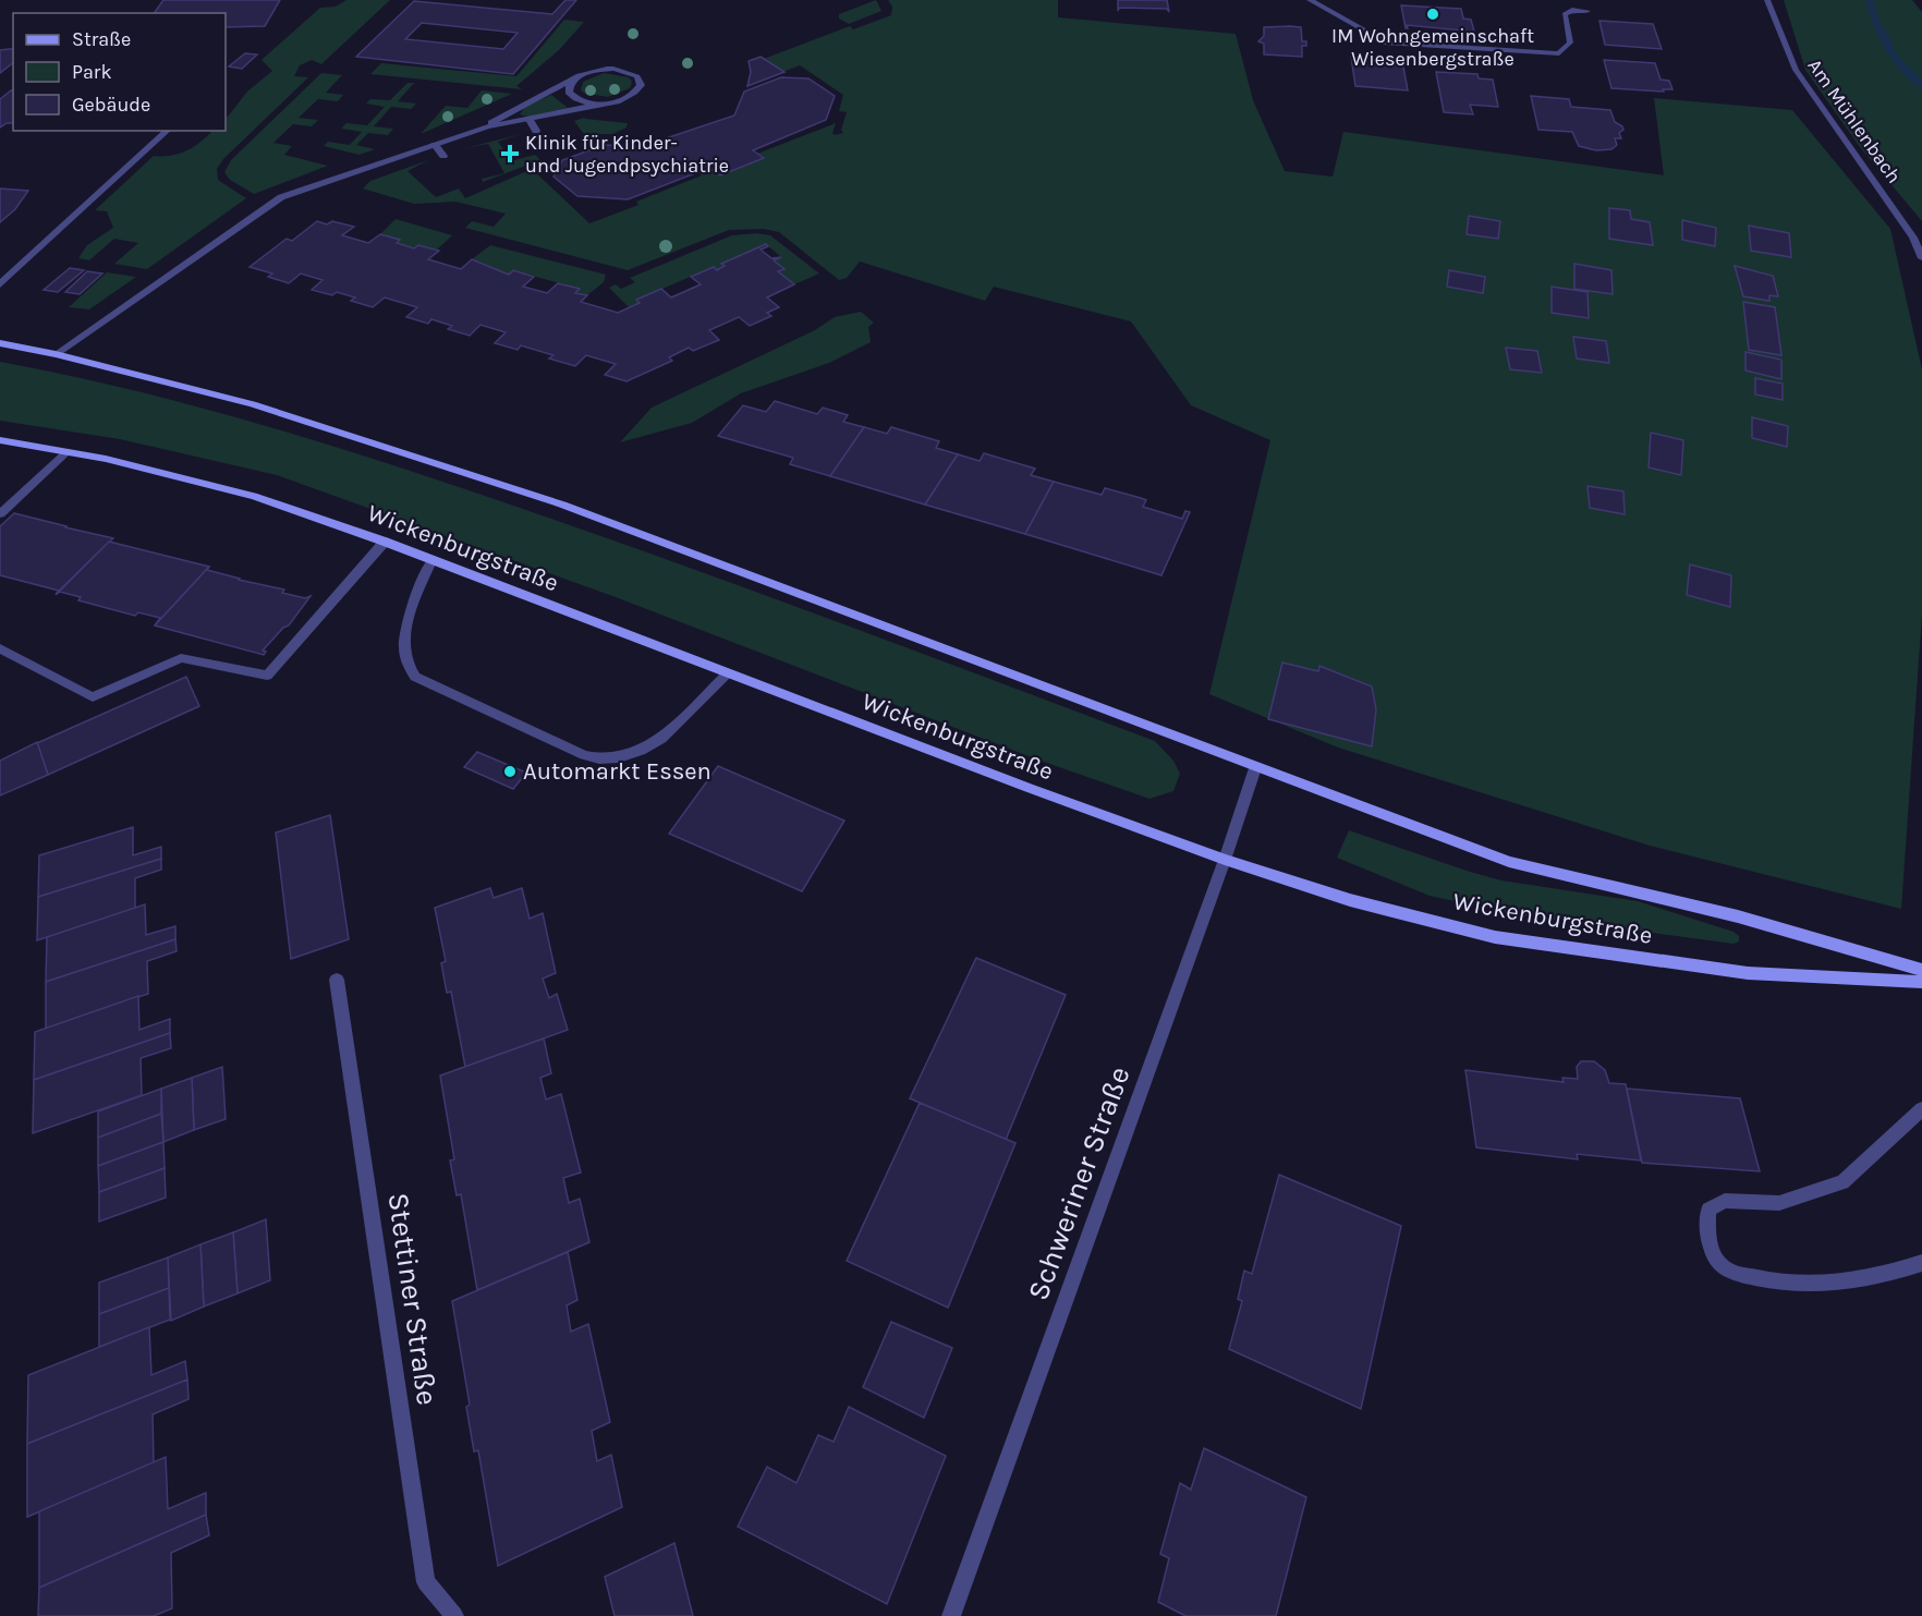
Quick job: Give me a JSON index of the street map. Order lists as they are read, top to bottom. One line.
{"streets":{"main road":["Wickenburgstraße"],"street":["Am Mühlenbach","Schweriner Straße","Stettiner Straße"]},"crossings":[["Wickenburgstraße","Schweriner Straße"]],"places":{"other":["IM Wohngemeinschaft Wiesenbergstraße","Automarkt Essen"],"health":["Klinik für Kinder- und Jugendpsychiatrie"]},"legend":["Straße","Park","Gebäude"]}
